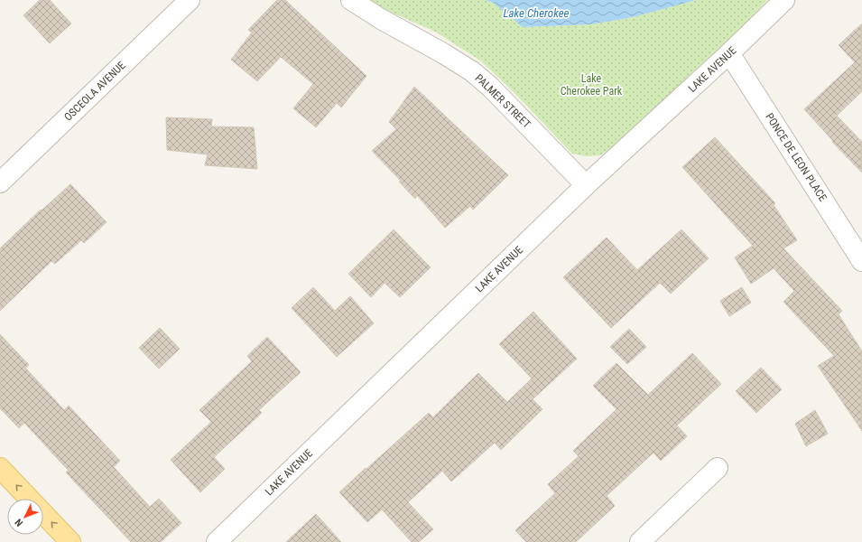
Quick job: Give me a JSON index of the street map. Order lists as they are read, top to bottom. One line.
{"streets":{"street":["LAKE AVENUE","OSCEOLA AVENUE","PALMER STREET","PONCE DE LEON PLACE"]},"crossings":[["LAKE AVENUE","PALMER STREET"],["LAKE AVENUE","PONCE DE LEON PLACE"]],"water":["Lake Cherokee"],"parks":["Lake Cherokee Park"],"north":"bottom left"}
